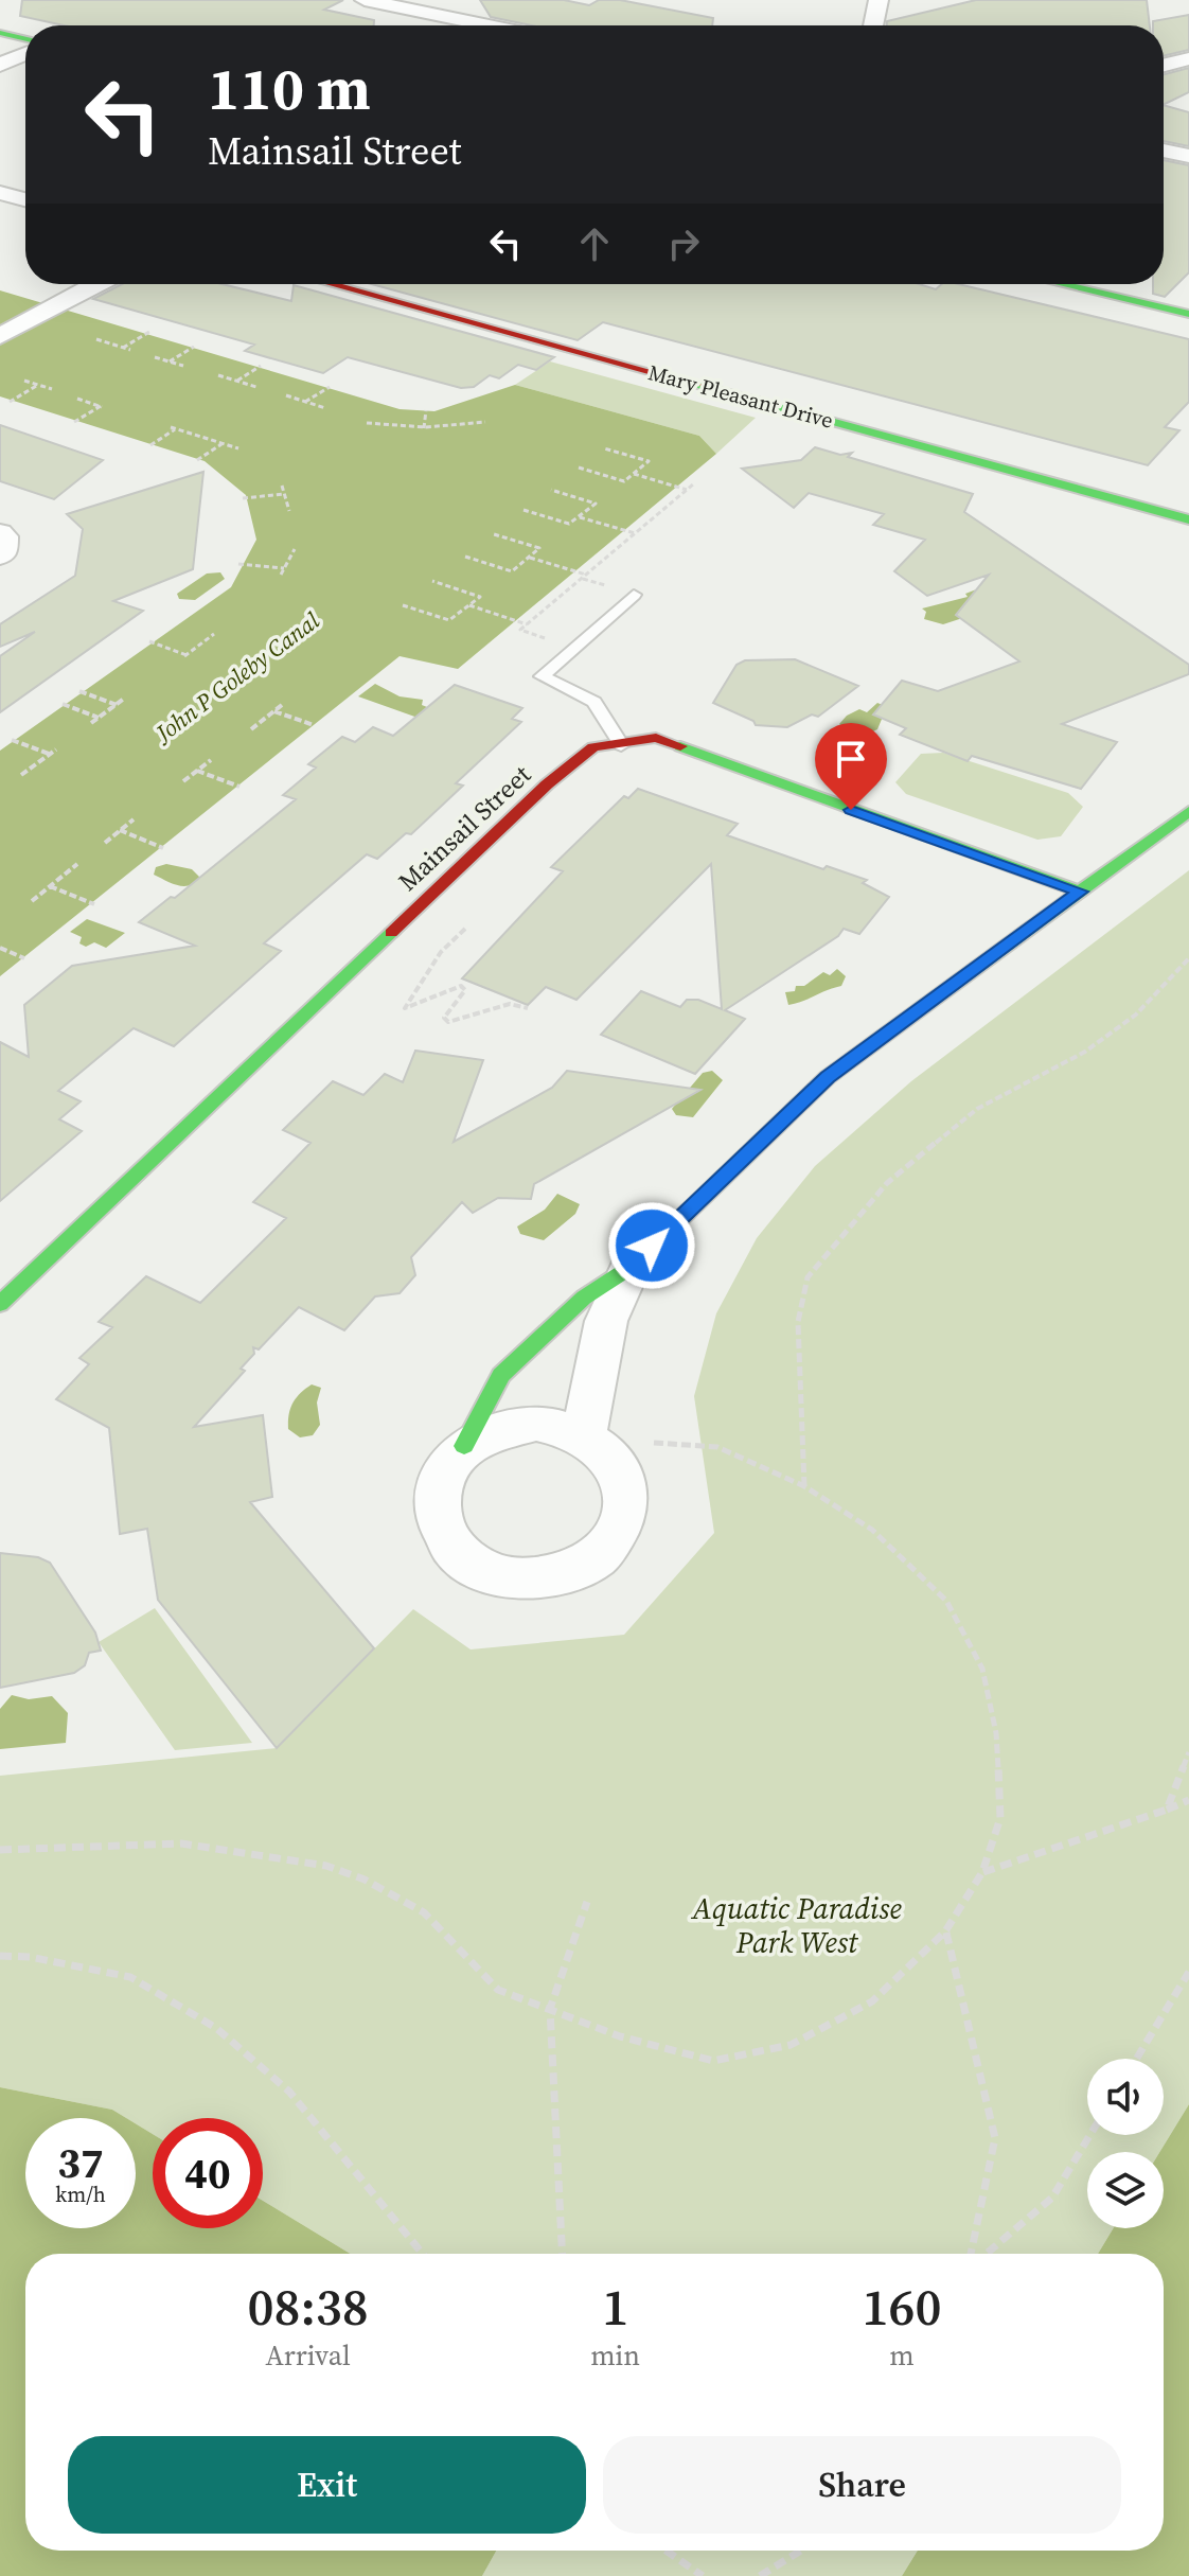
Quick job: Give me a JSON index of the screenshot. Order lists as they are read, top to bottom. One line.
{"streets":{"street":["Mary Pleasant Drive","Mainsail Street"]},"water":["John P Goleby Canal"],"parks":["Aquatic Paradise Park West"],"page":{"turn":["110 m","Mainsail Street"],"speed":"37 km/h","limit":"40","eta":["08:38","Arrival","1","min","160","m"],"buttons":["Exit","Share"]}}
